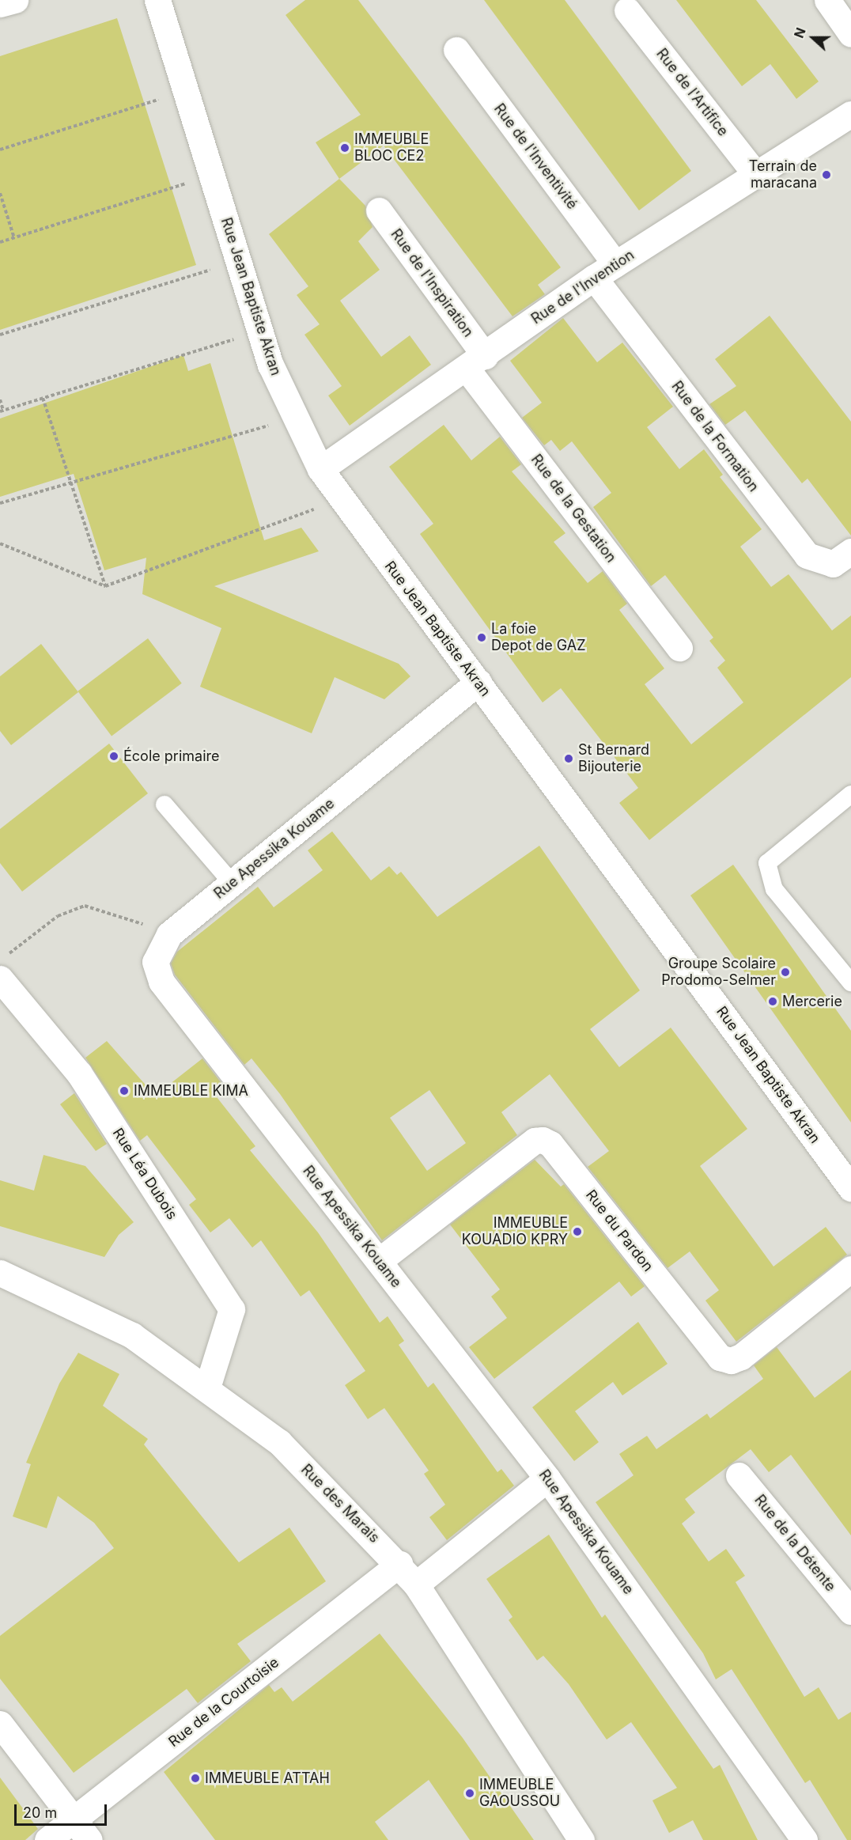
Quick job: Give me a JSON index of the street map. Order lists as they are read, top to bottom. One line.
{"streets":{"street":["Rue de l'Artifice","Rue de l'Inventivité","Rue de l'Inspiration","Rue de l'Invention","Rue Jean Baptiste Akran","Rue de la Formation","Rue de la Gestation","Rue Apessika Kouame","Rue Léa Dubois","Rue du Pardon","Rue des Marais","Rue de la Détente","Rue de la Courtoisie"]},"crossings":[["Rue de l'Artifice","Rue de l'Invention"],["Rue de l'Inventivité","Rue de l'Invention"],["Rue de l'Inspiration","Rue de l'Invention"],["Rue de l'Inspiration","Rue de la Gestation"],["Rue de l'Invention","Rue Jean Baptiste Akran"],["Rue de l'Invention","Rue de la Formation"],["Rue de l'Invention","Rue de la Gestation"],["Rue Jean Baptiste Akran","Rue Apessika Kouame"],["Rue Apessika Kouame","Rue du Pardon"],["Rue Léa Dubois","Rue des Marais"],["Rue des Marais","Rue de la Courtoisie"]],"places":["IMMEUBLE BLOC CE2","Terrain de maracana","La foie Depot de GAZ","École primaire","St Bernard Bijouterie","Groupe Scolaire Prodomo-Selmer","Mercerie","IMMEUBLE KIMA","IMMEUBLE KOUADIO KPRY","IMMEUBLE ATTAH","IMMEUBLE GAOUSSOU"],"scale_bar":"20 m","north":"left"}
